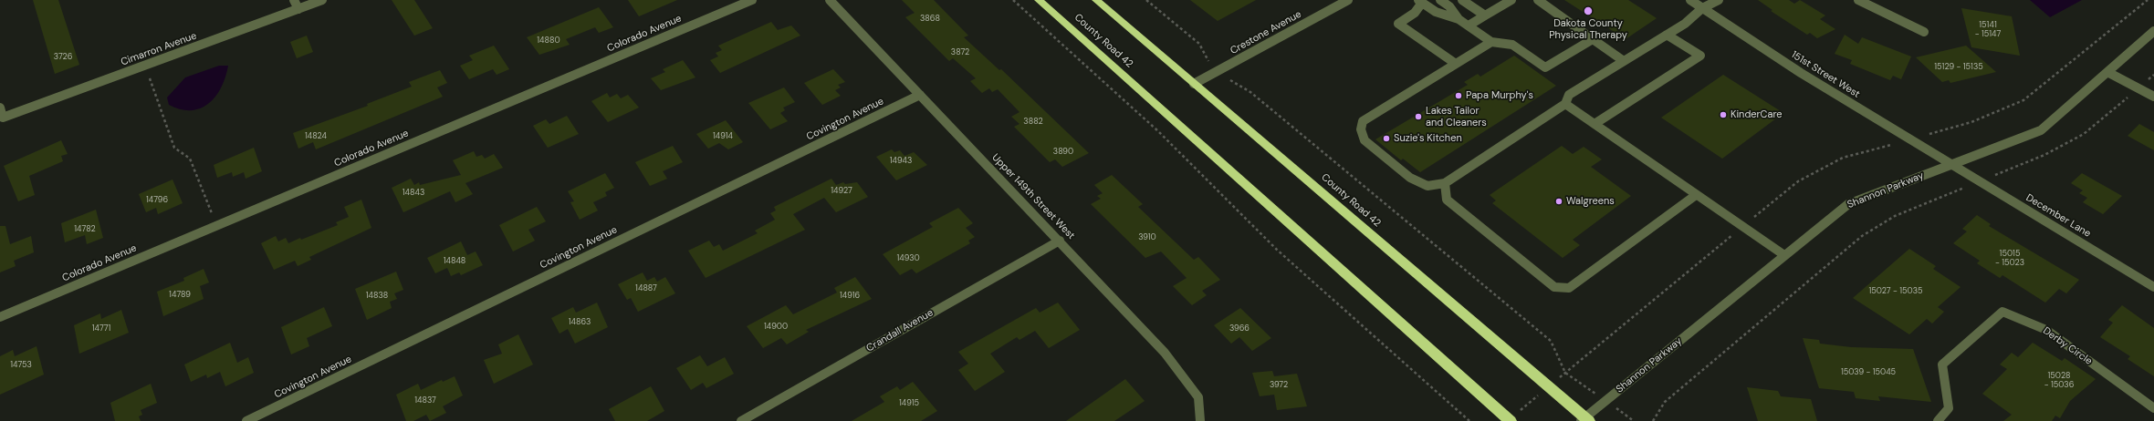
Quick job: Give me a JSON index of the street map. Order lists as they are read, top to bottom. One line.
{"streets":{"highway":["County Road 42"],"street":["Crestone Avenue","Colorado Avenue","Cimarron Avenue","151st Street West","Covington Avenue","Shannon Parkway","Upper 149th Street West","December Lane","Crandall Avenue","Derby Circle"]},"crossings":[["Crestone Avenue","County Road 42"],["County Road 42","Shannon Parkway"],["151st Street West","Shannon Parkway"],["151st Street West","December Lane"],["Covington Avenue","Upper 149th Street West"],["Shannon Parkway","December Lane"],["Upper 149th Street West","Crandall Avenue"]],"places":["Dakota County Physical Therapy","Papa Murphy's","KinderCare","Lakes Tailor and Cleaners","Suzie's Kitchen","Walgreens"],"house_numbers":["3868","15141 - 15147","14880","3872","3726","15129 - 15135","3882","14824","14914","3890","14943","14927","14843","14796","14782","3910","15015 - 15023","14930","14848","14887","15027 - 15035","14789","14838","14916","14863","14900","14771","3966","14753","15039 - 15045","15028 - 15036","3972","14837","14915"]}
